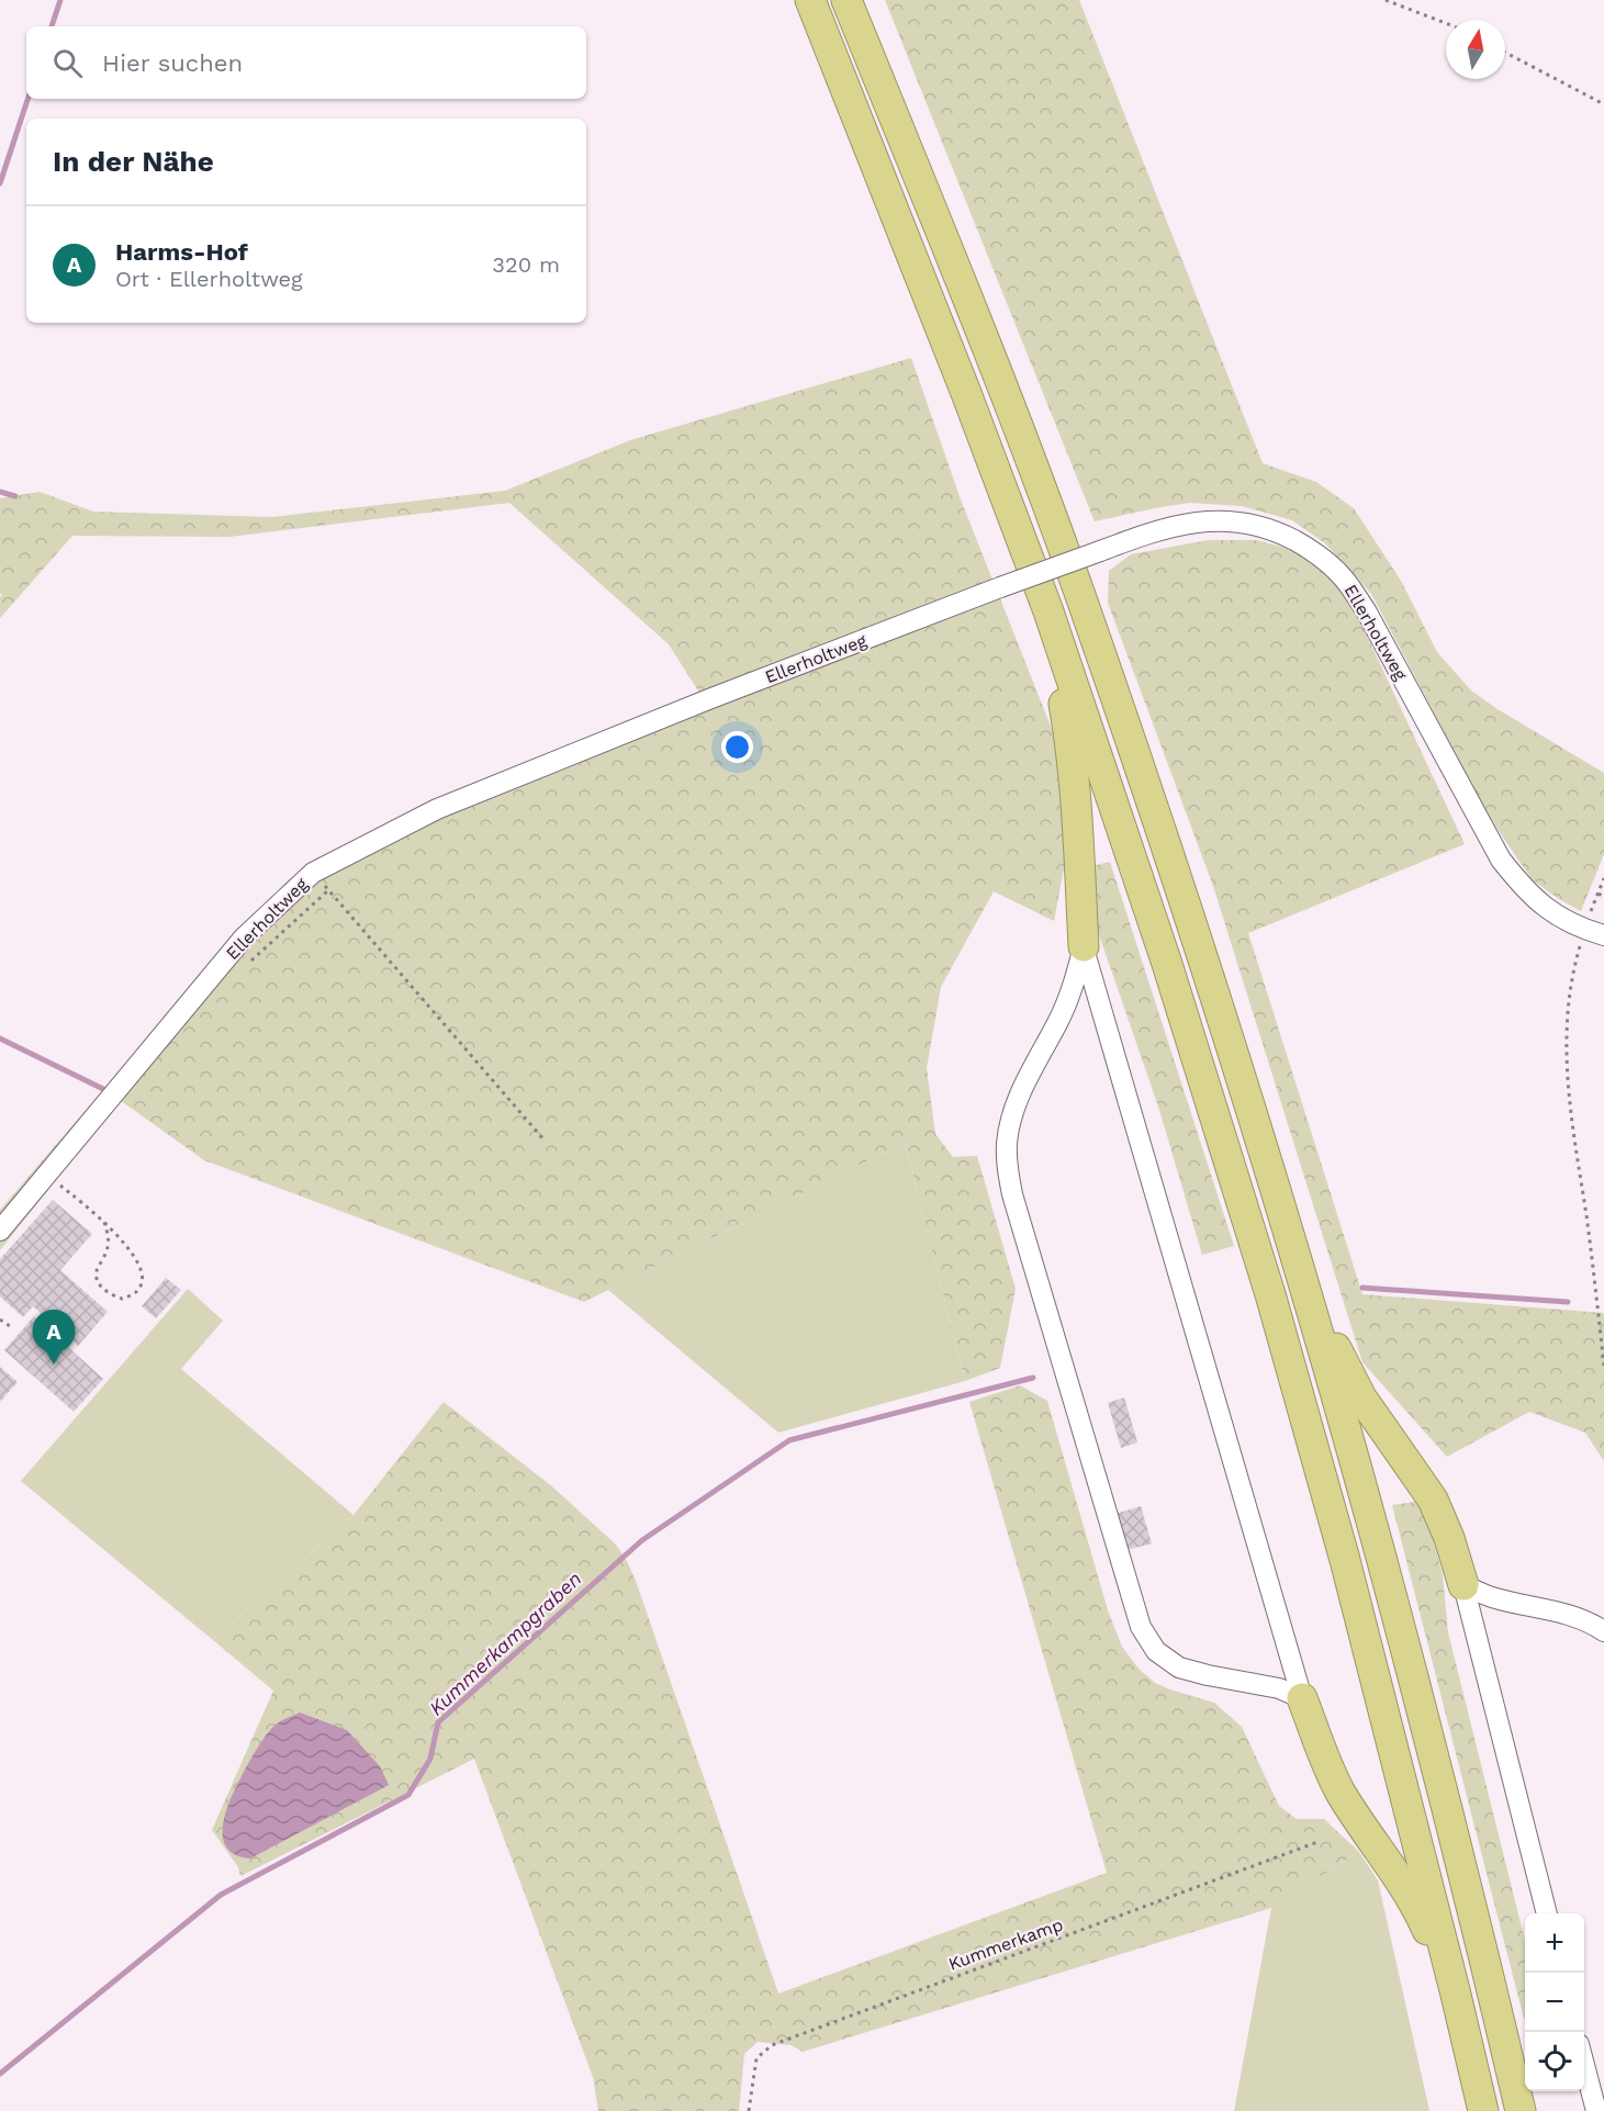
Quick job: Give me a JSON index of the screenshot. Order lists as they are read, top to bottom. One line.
{"streets":{"street":["Ellerholtweg"],"path":["Kummerkamp"]},"water":["Kummerkampgraben"],"north":"top","page":{"search":"Hier suchen","heading":"In der Nähe","list":[{"mark":"A","name":"Harms-Hof","note":"Ort · Ellerholtweg","value":"320 m"}],"pins":"A","map_buttons":["+","−"]}}
